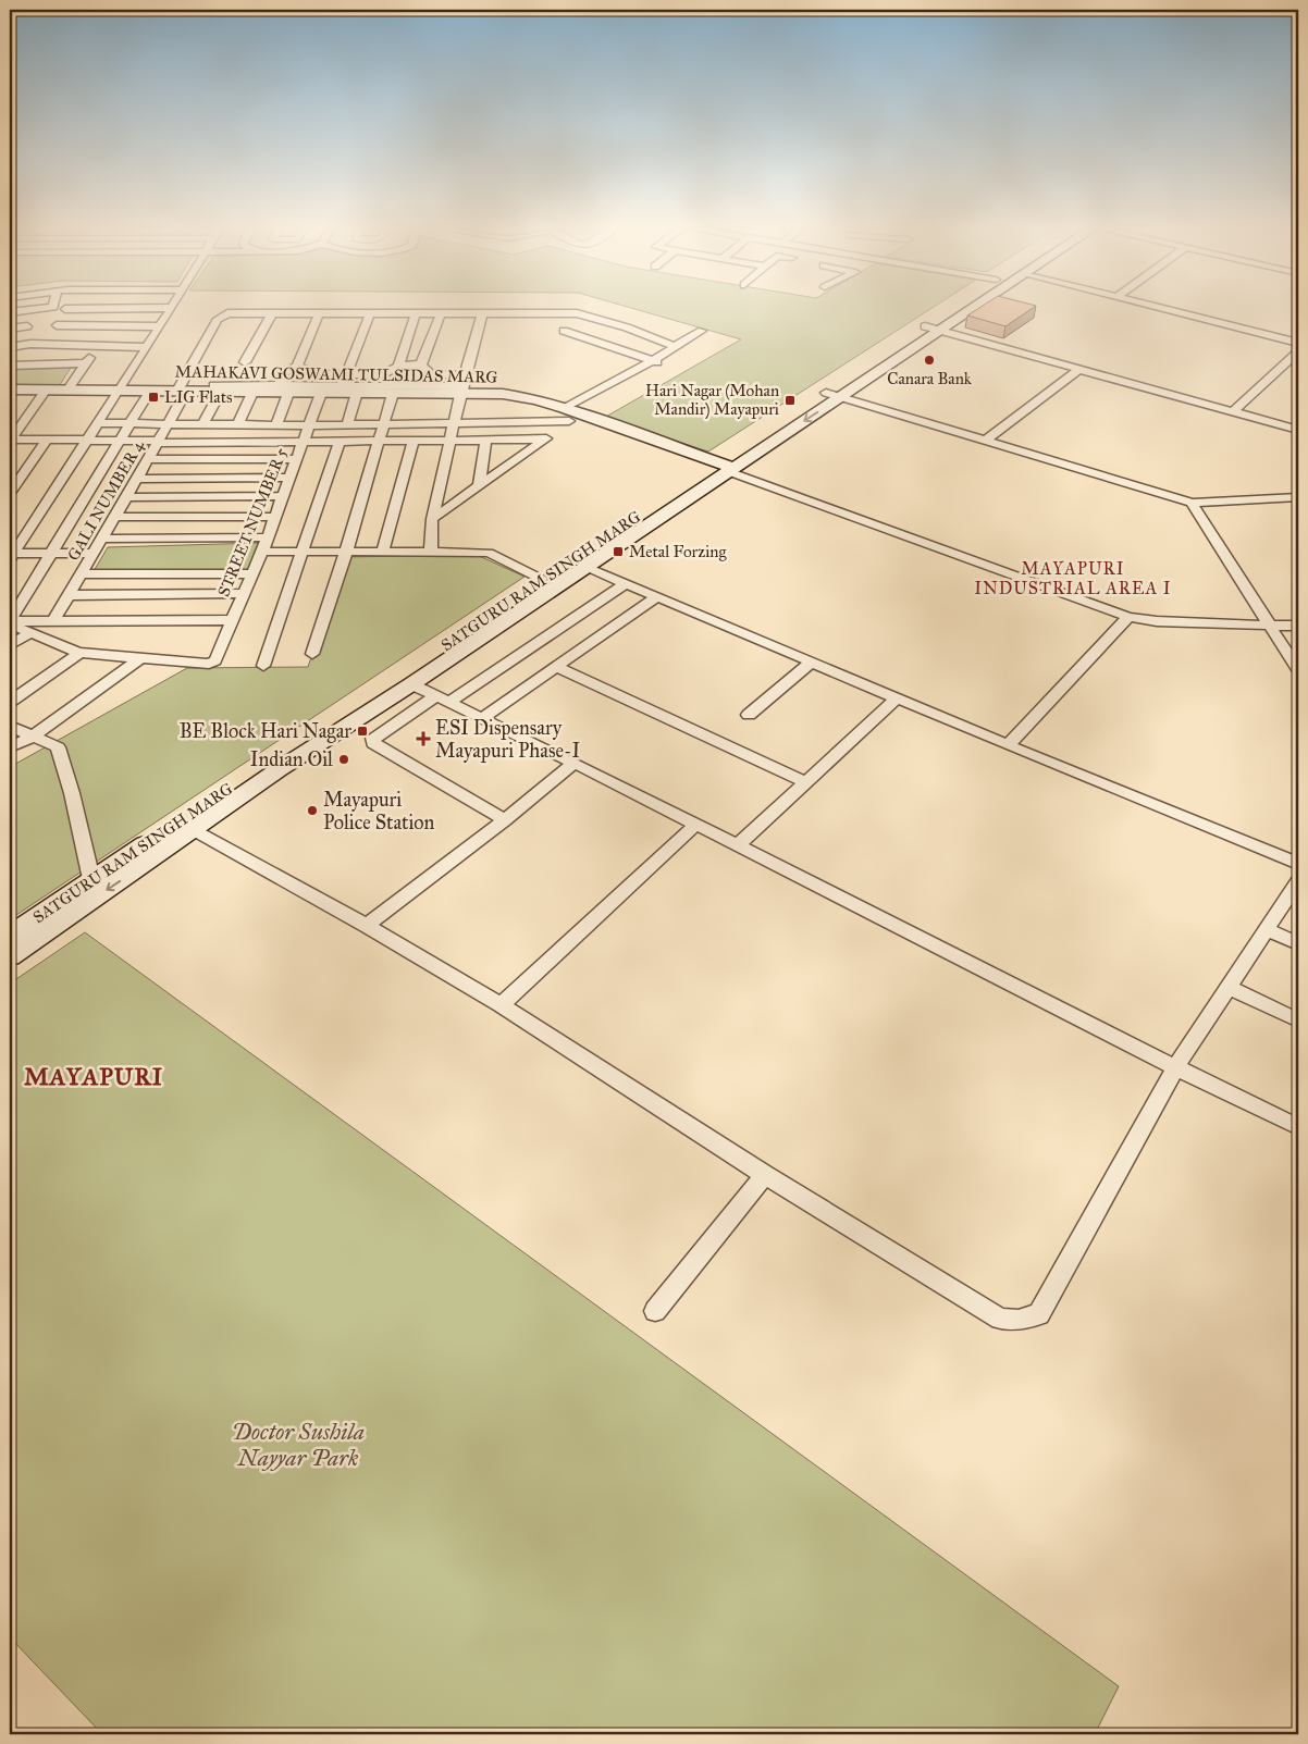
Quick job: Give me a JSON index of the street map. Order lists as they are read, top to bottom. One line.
{"streets":{"main road":["MAHAKAVI GOSWAMI TULSIDAS MARG","SATGURU RAM SINGH MARG"],"street":["GALI NUMBER 4","STREET NUMBER 5"]},"crossings":[["MAHAKAVI GOSWAMI TULSIDAS MARG","GALI NUMBER 4"],["MAHAKAVI GOSWAMI TULSIDAS MARG","STREET NUMBER 5"],["MAHAKAVI GOSWAMI TULSIDAS MARG","SATGURU RAM SINGH MARG"]],"districts":["MAYAPURI INDUSTRIAL AREA I","MAYAPURI"],"parks":["Doctor Sushila Nayyar Park"],"places":{"other":["Canara Bank","Indian Oil","Mayapuri Police Station"],"transit":["LIG Flats","Hari Nagar (Mohan Mandir) Mayapuri","Metal Forzing","BE Block Hari Nagar"],"health":["ESI Dispensary Mayapuri Phase-I"]}}
